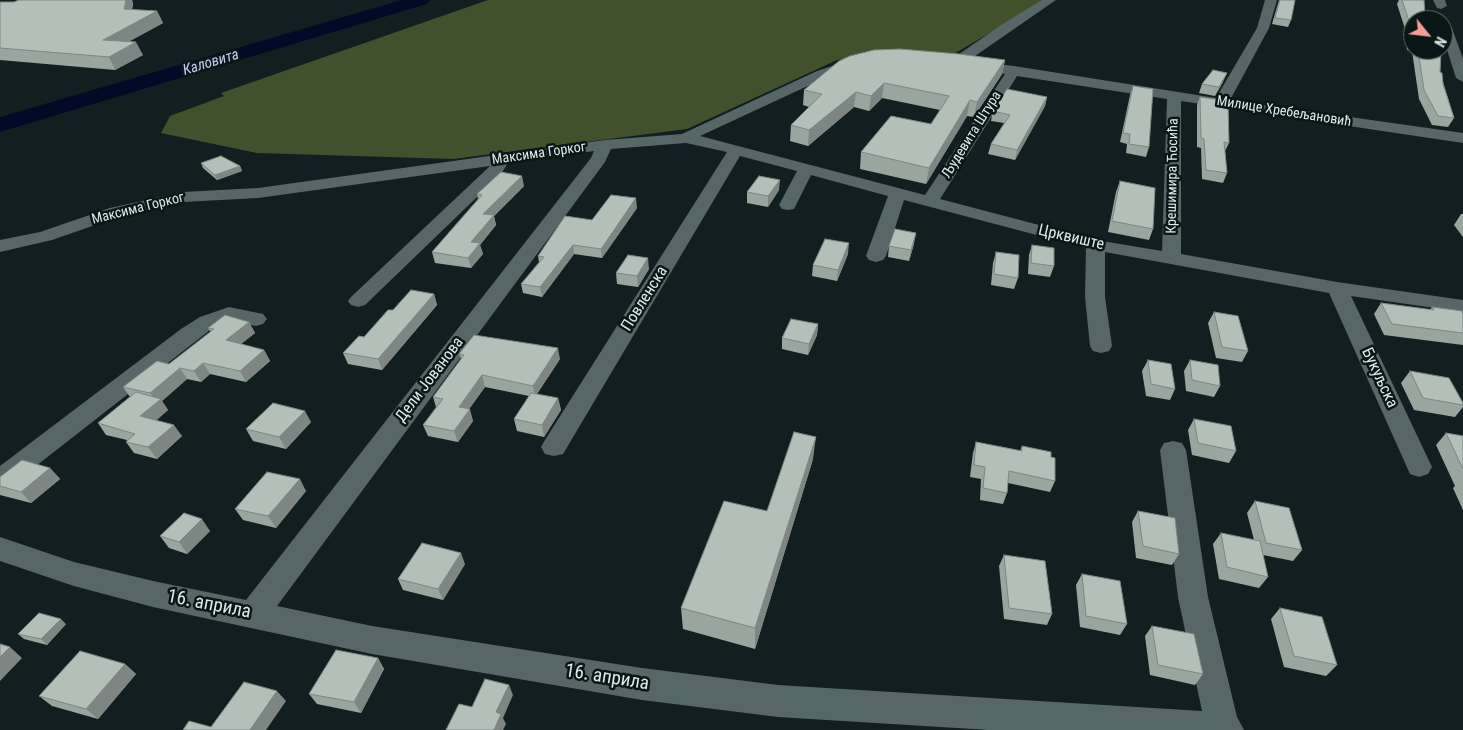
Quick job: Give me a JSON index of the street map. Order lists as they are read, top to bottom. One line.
{"streets":{"street":["Милице Хребељановић","Људевита Штура","Максима Горког","Крешимира Ћосића","Црквиште","Повленска","Букуљска","Дели Јованова","16. априла"]},"crossings":[["Милице Хребељановић","Људевита Штура"],["Милице Хребељановић","Крешимира Ћосића"],["Људевита Штура","Црквиште"],["Максима Горког","Црквиште"],["Максима Горког","Дели Јованова"],["Крешимира Ћосића","Црквиште"],["Црквиште","Повленска"],["Црквиште","Букуљска"],["Дели Јованова","16. априла"]],"water":["Каловита"],"north":"bottom right"}
